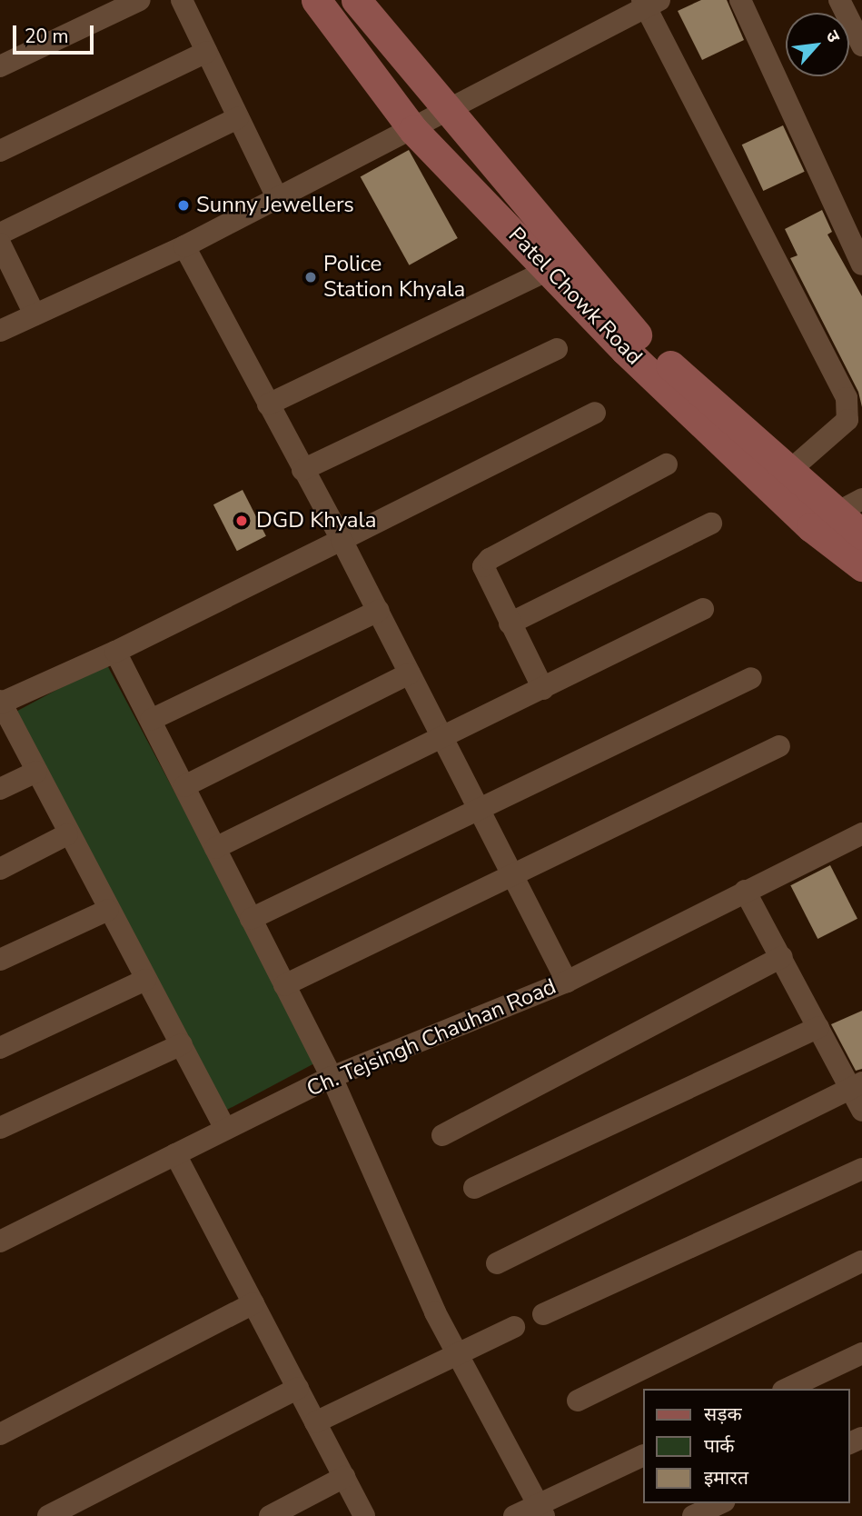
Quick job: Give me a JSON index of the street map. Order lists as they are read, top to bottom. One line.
{"streets":{"street":["Patel Chowk Road","Ch. Tejsingh Chauhan Road"]},"places":["Sunny Jewellers","Police Station Khyala","DGD Khyala"],"legend":["सड़क","पार्क","इमारत"],"scale_bar":"20 m","north":"top right"}
